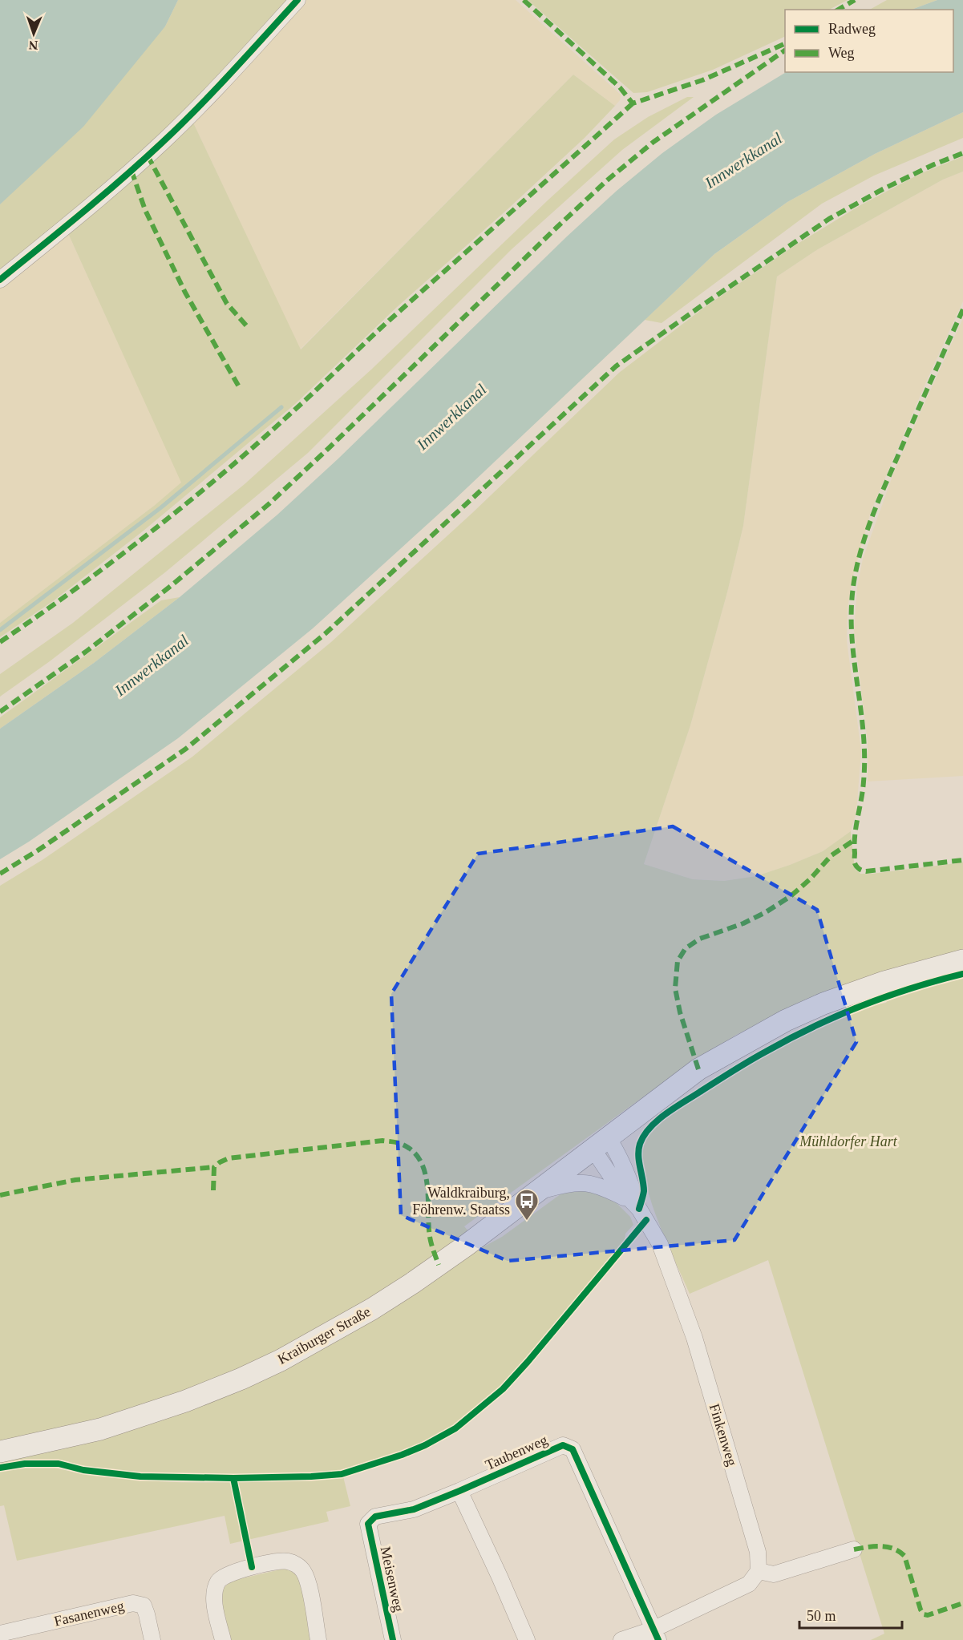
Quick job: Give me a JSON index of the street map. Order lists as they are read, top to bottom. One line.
{"streets":{"main road":["Kraiburger Straße"],"street":["Finkenweg","Taubenweg","Meisenweg","Fasanenweg"]},"crossings":[["Kraiburger Straße","Finkenweg"],["Taubenweg","Meisenweg"]],"water":["Innwerkkanal"],"parks":["Mühldorfer Hart"],"places":{"bus stop":["Waldkraiburg, Föhrenw. Staatss"]},"legend":["Radweg","Weg"],"scale_bar":"50 m","north":"bottom"}
